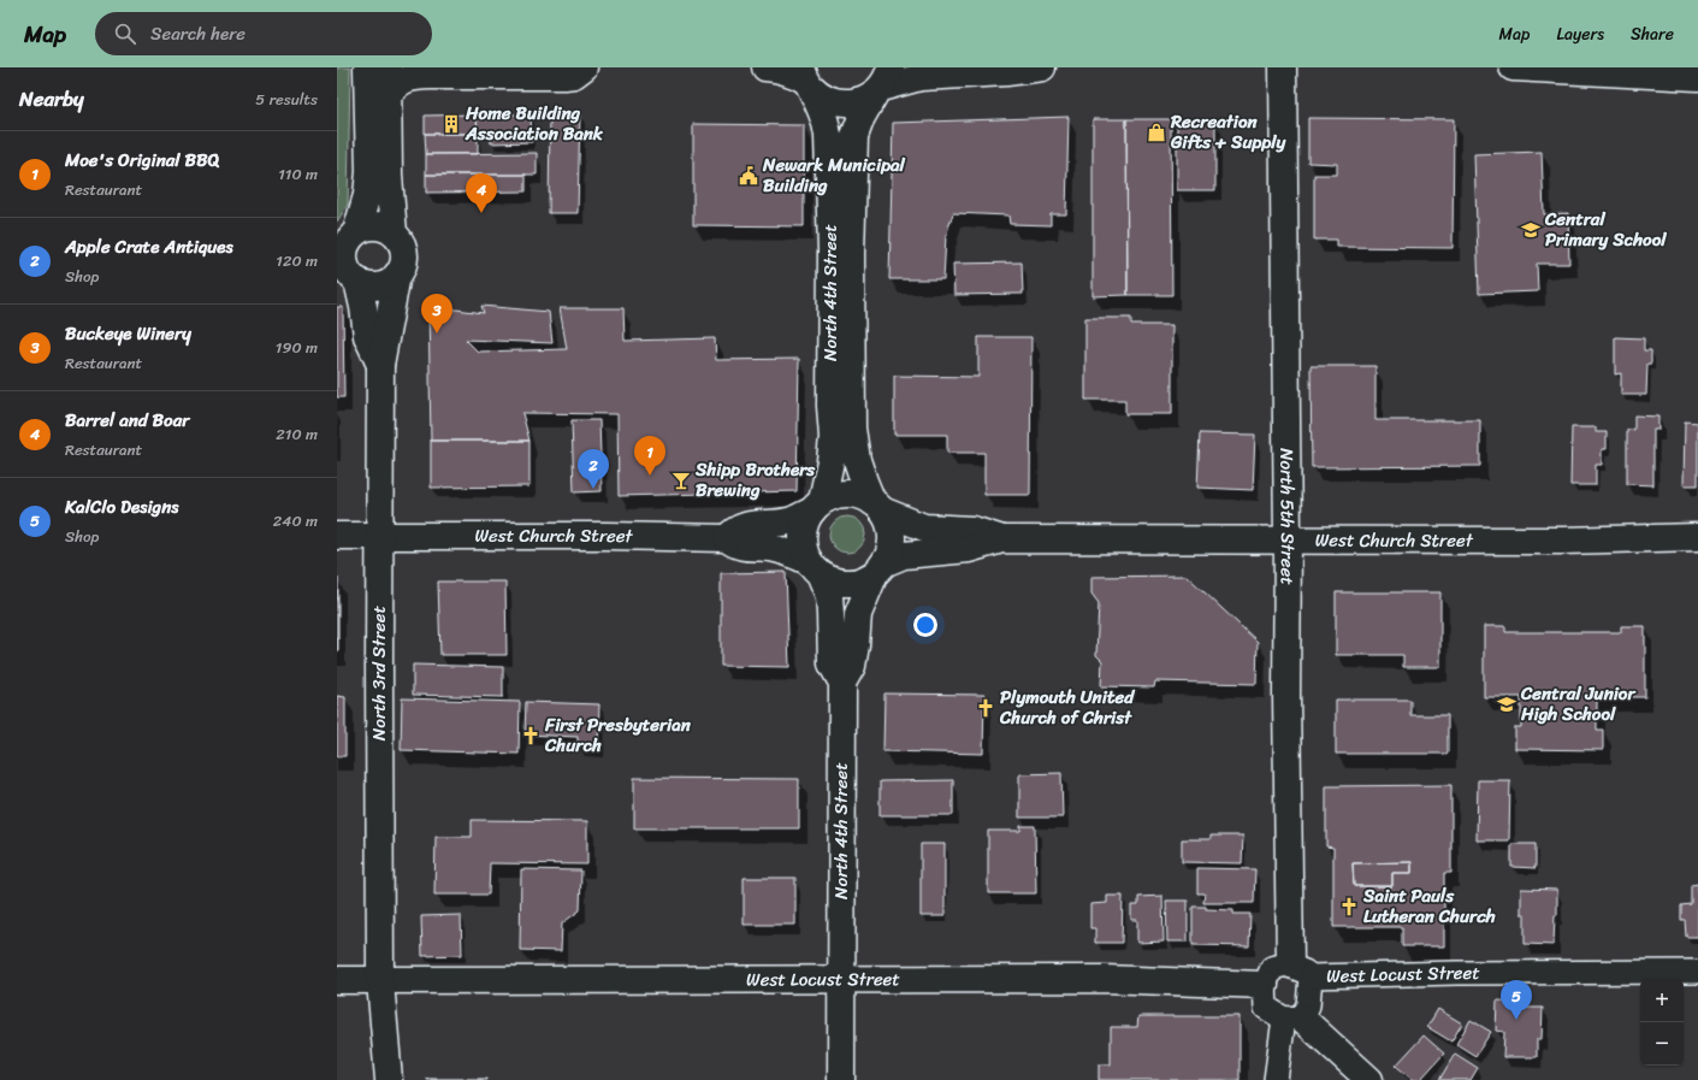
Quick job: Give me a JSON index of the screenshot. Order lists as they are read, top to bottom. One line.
{"streets":{"street":["North 4th Street","North 5th Street","West Church Street","North 3rd Street","West Locust Street"]},"crossings":[["North 4th Street","West Church Street"],["North 4th Street","West Locust Street"],["North 5th Street","West Church Street"],["North 5th Street","West Locust Street"],["West Church Street","North 3rd Street"],["North 3rd Street","West Locust Street"]],"places":{"building":["Home Building Association Bank"],"shop":["Recreation Gifts + Supply"],"public building":["Newark Municipal Building"],"school or university":["Central Primary School","Central Junior High School"],"bar":["Shipp Brothers Brewing"],"church":["Plymouth United Church of Christ","First Presbyterian Church","Saint Pauls Lutheran Church"]},"page":{"header":"Map","search":"Search here","nav":["Map","Layers","Share"],"heading":["Nearby","5 results"],"list":[{"mark":"1","name":"Moe's Original BBQ","note":"Restaurant","value":"110 m"},{"mark":"2","name":"Apple Crate Antiques","note":"Shop","value":"120 m"},{"mark":"3","name":"Buckeye Winery","note":"Restaurant","value":"190 m"},{"mark":"4","name":"Barrel and Boar","note":"Restaurant","value":"210 m"},{"mark":"5","name":"KalClo Designs","note":"Shop","value":"240 m"}],"pins":["4","3","1","2","5"],"map_buttons":["+","−"]}}
